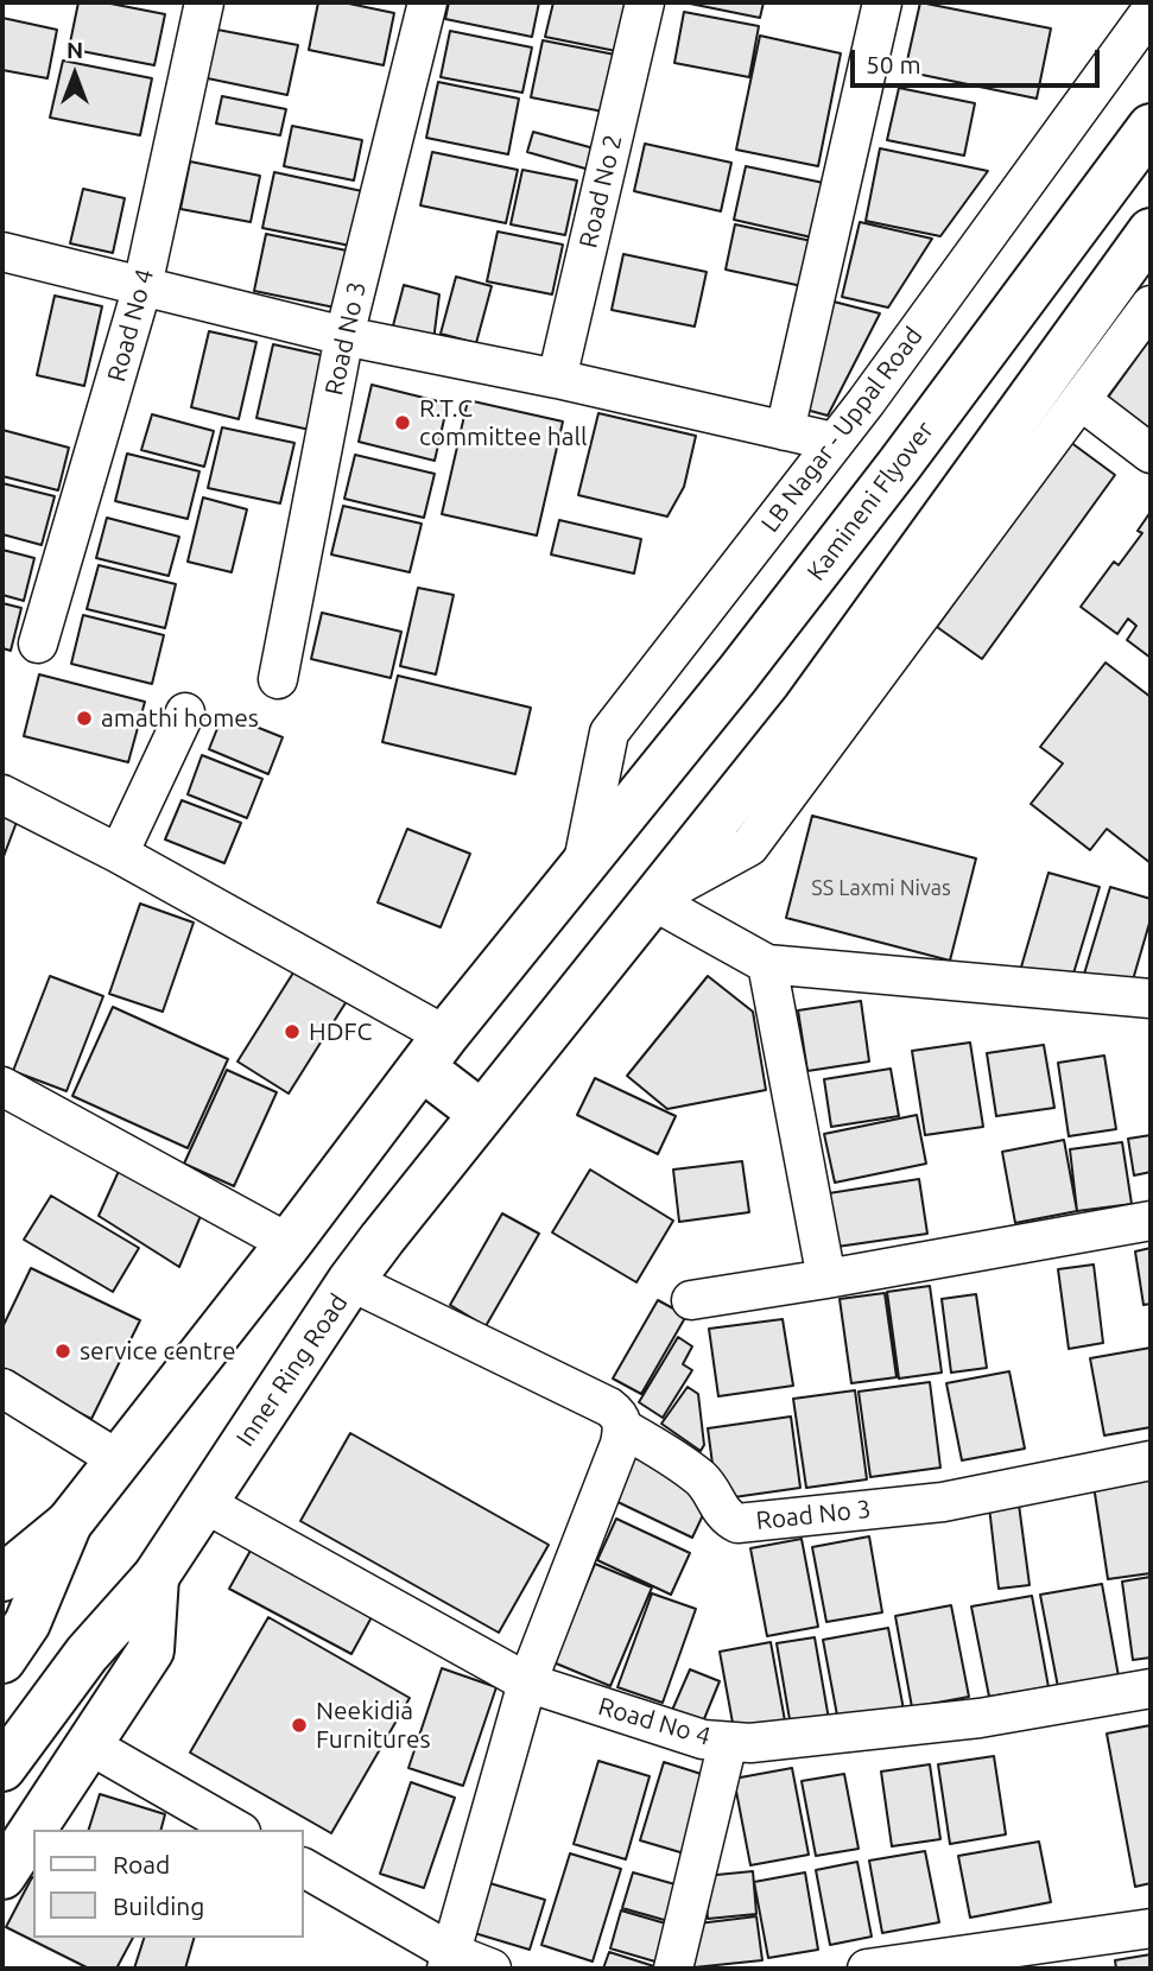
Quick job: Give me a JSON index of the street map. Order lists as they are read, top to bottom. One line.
{"streets":{"main road":["Kamineni Flyover","Inner Ring Road"],"street":["Road No 2","Road No 4","Road No 3","LB Nagar - Uppal Road"]},"crossings":[["Road No 4","Inner Ring Road"],["Road No 3","Inner Ring Road"],["LB Nagar - Uppal Road","Kamineni Flyover"]],"places":["R.T.C committee hall","amathi homes","HDFC","service centre","Neekidia Furnitures"],"house_numbers":["SS Laxmi Nivas"],"legend":["Road","Building"],"scale_bar":"50 m","north":"top"}
